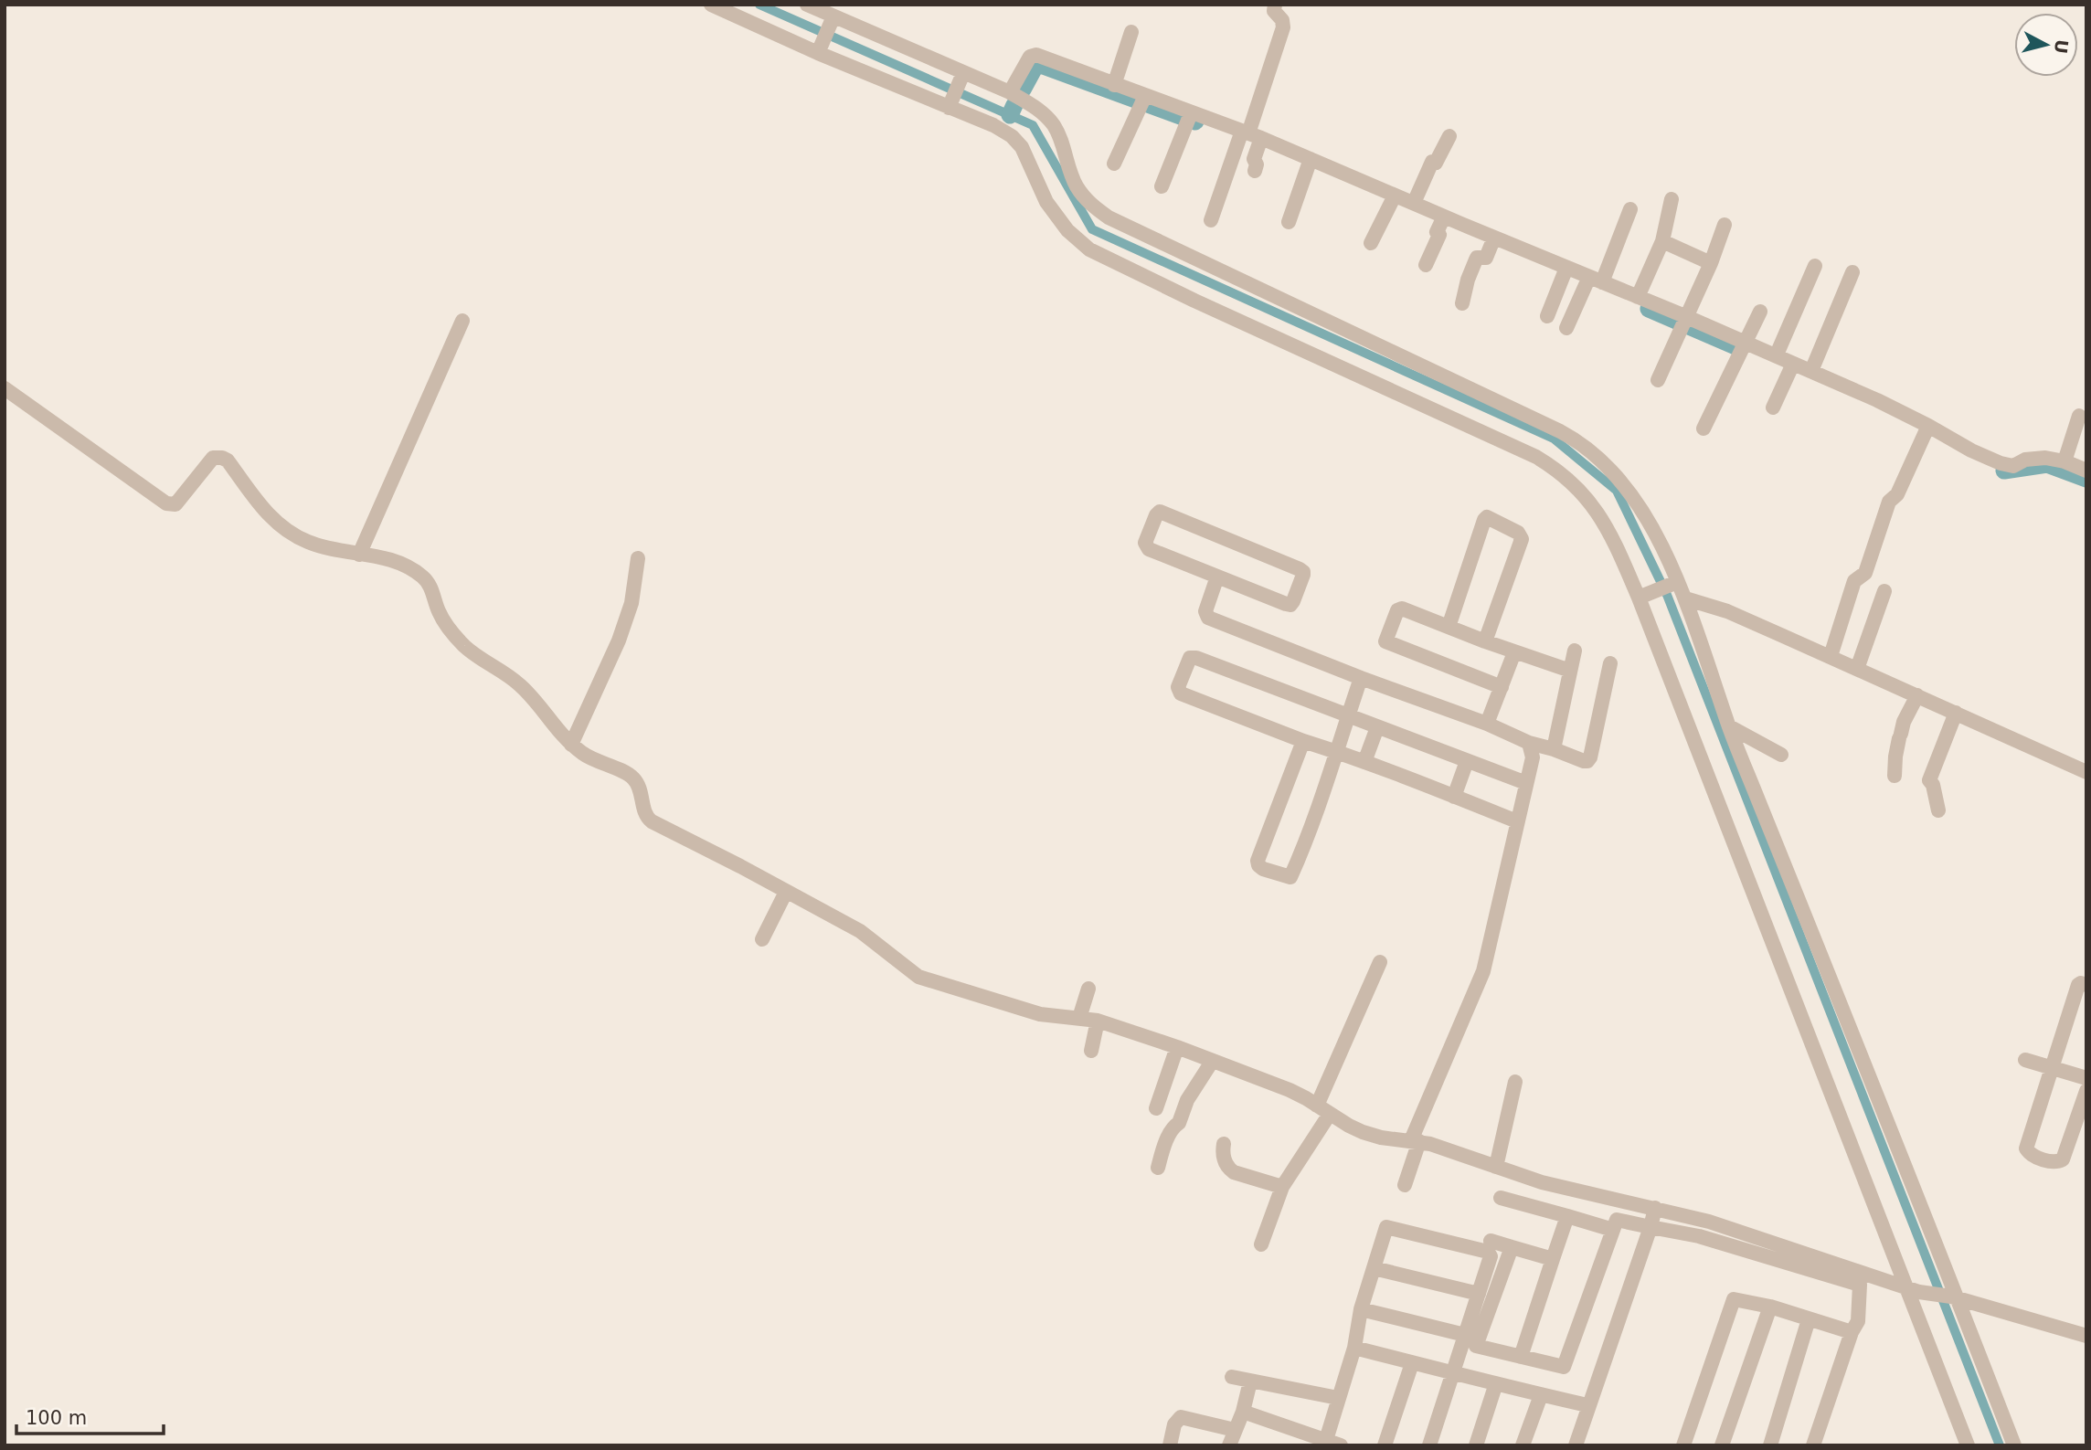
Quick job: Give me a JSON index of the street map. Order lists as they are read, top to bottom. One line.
{"scale_bar":"100 m","north":"right"}
